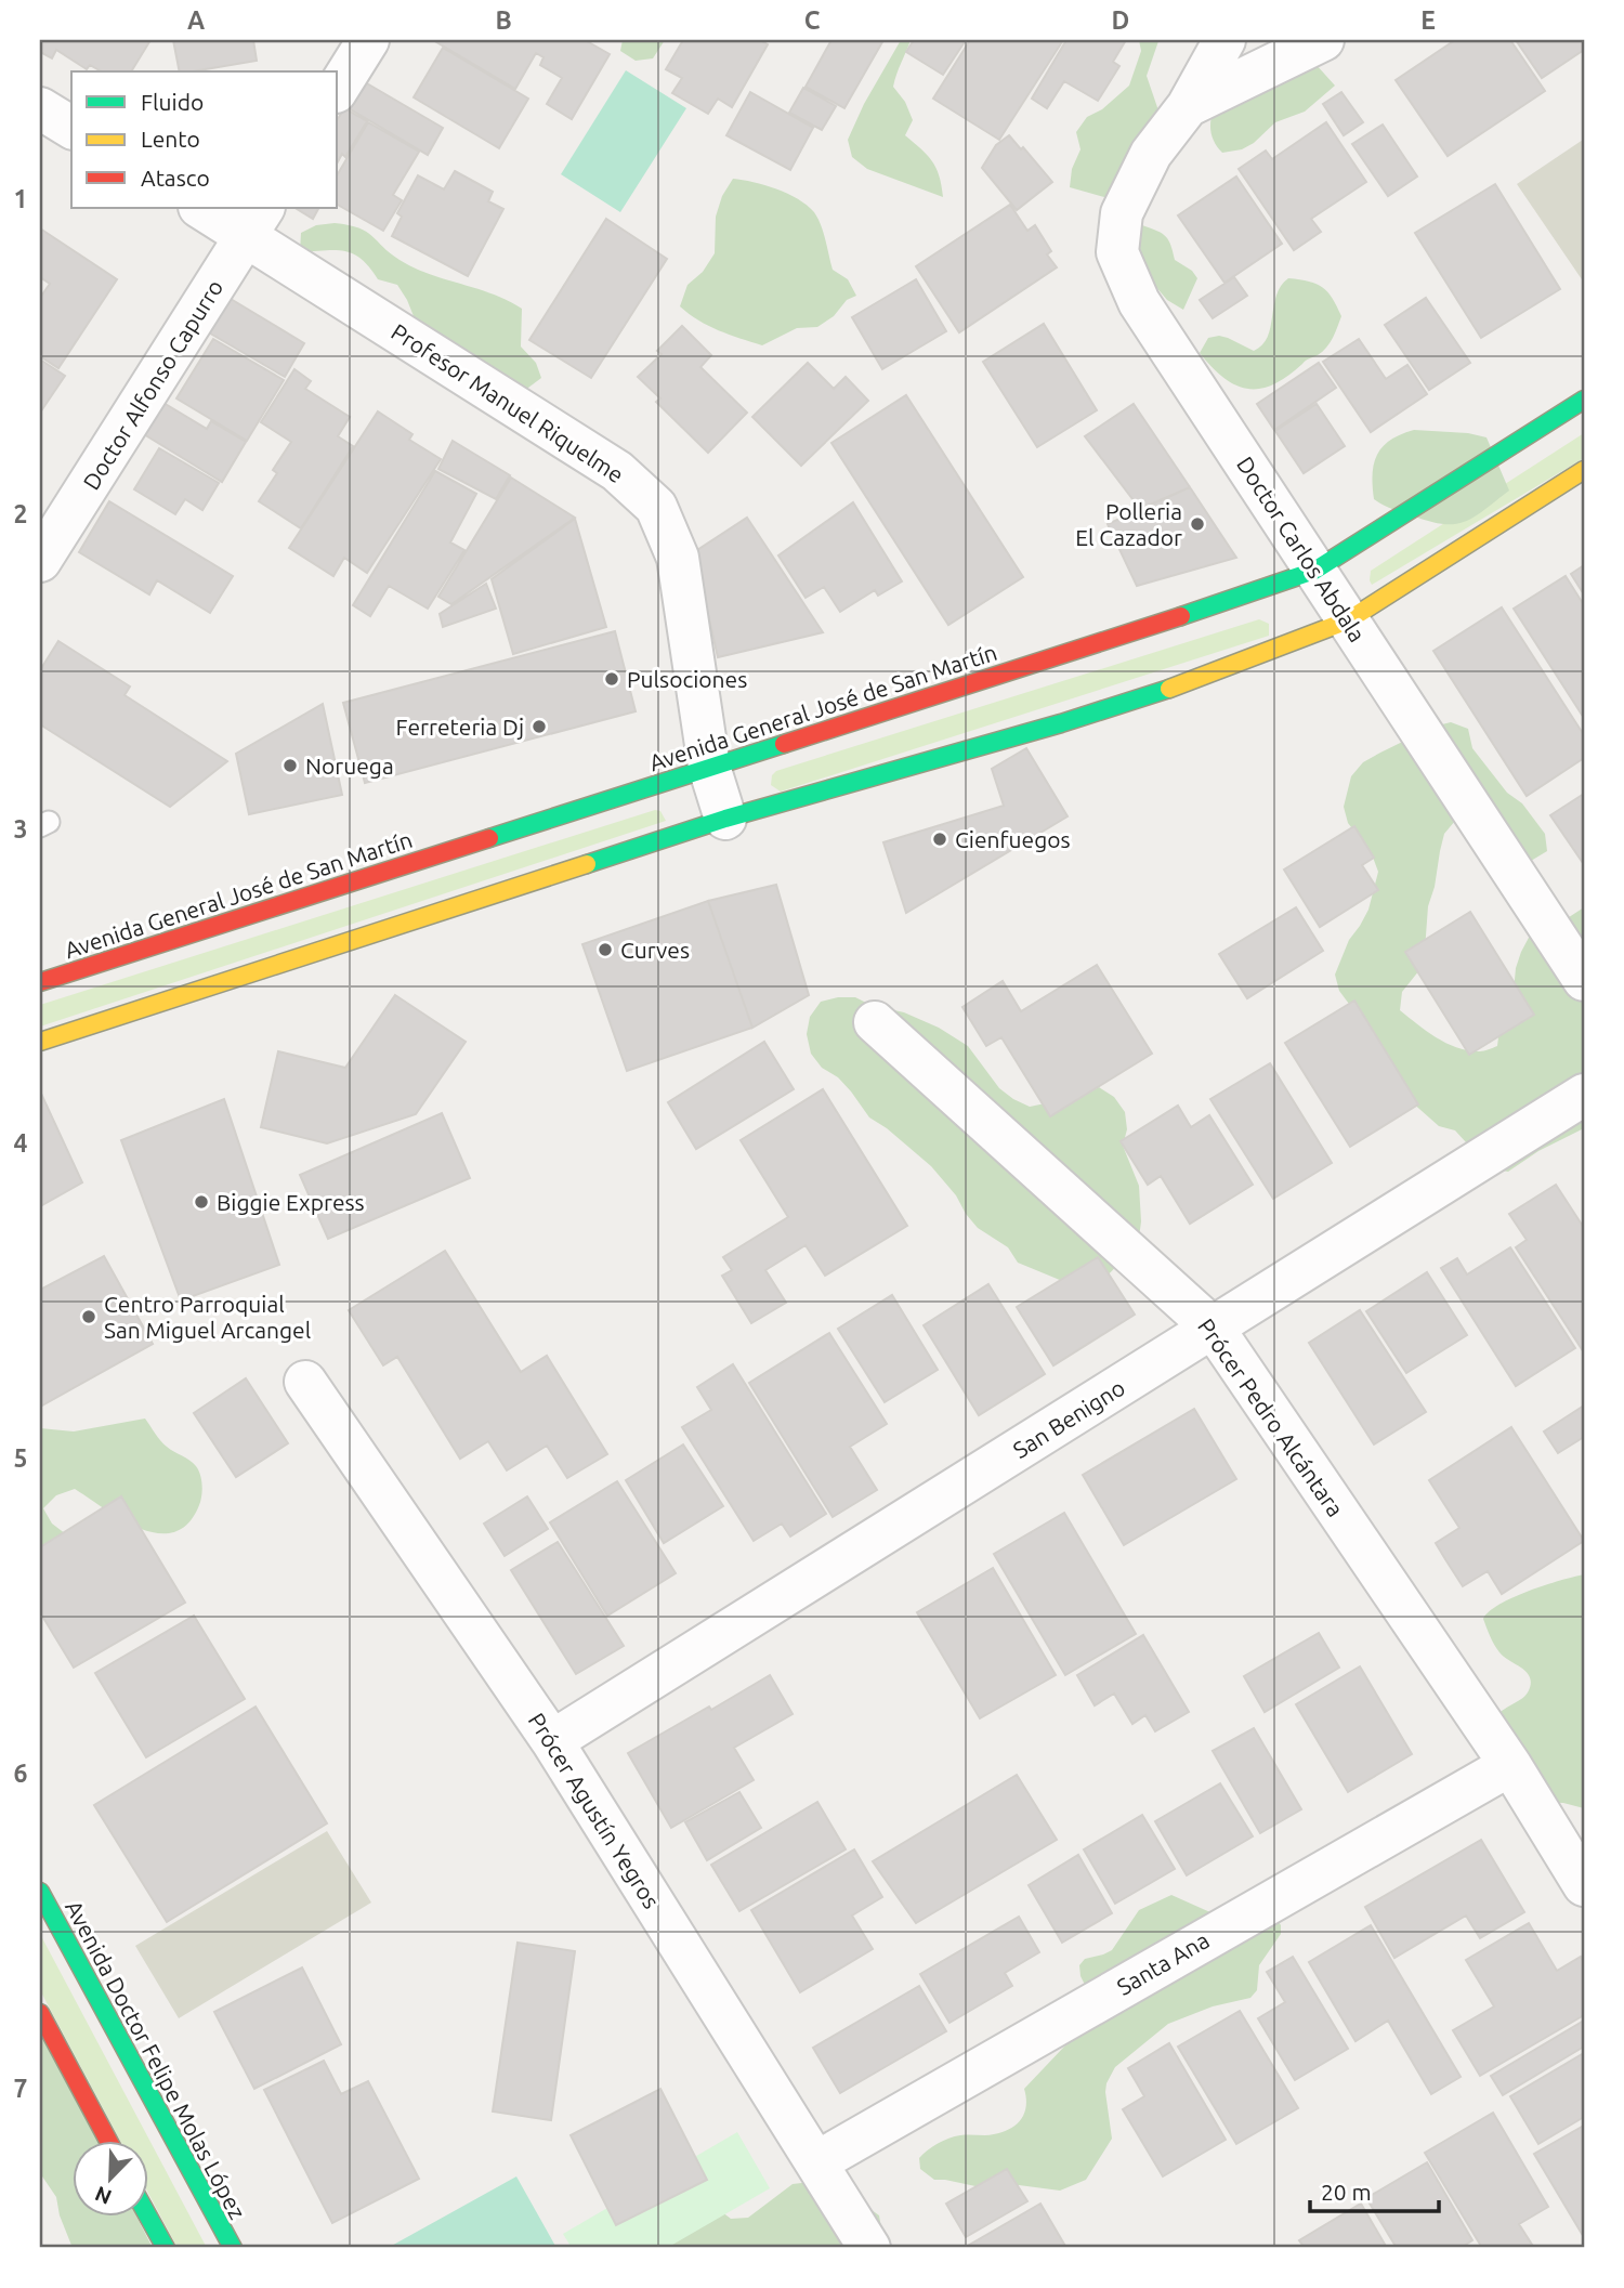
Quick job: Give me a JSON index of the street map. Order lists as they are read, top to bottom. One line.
{"streets":{"main road":["Avenida General José de San Martín","Avenida Doctor Felipe Molas López"],"street":["Doctor Alfonso Capurro","Profesor Manuel Riquelme","Doctor Carlos Abdala","Prócer Pedro Alcántara","San Benigno","Prócer Agustín Yegros","Santa Ana"]},"crossings":[["Doctor Alfonso Capurro","Profesor Manuel Riquelme"],["Profesor Manuel Riquelme","Avenida General José de San Martín"],["Doctor Carlos Abdala","Avenida General José de San Martín"],["Prócer Pedro Alcántara","San Benigno"],["Prócer Pedro Alcántara","Santa Ana"],["San Benigno","Prócer Agustín Yegros"],["Prócer Agustín Yegros","Santa Ana"]],"places":["Polleria El Cazador","Pulsociones","Ferreteria Dj","Noruega","Cienfuegos","Curves","Biggie Express","Centro Parroquial San Miguel Arcangel"],"legend":["Fluido","Lento","Atasco"],"scale_bar":"20 m","north":"bottom left","grid":{"columns":["A","B","C","D","E"],"rows":["1","2","3","4","5","6","7"]}}
